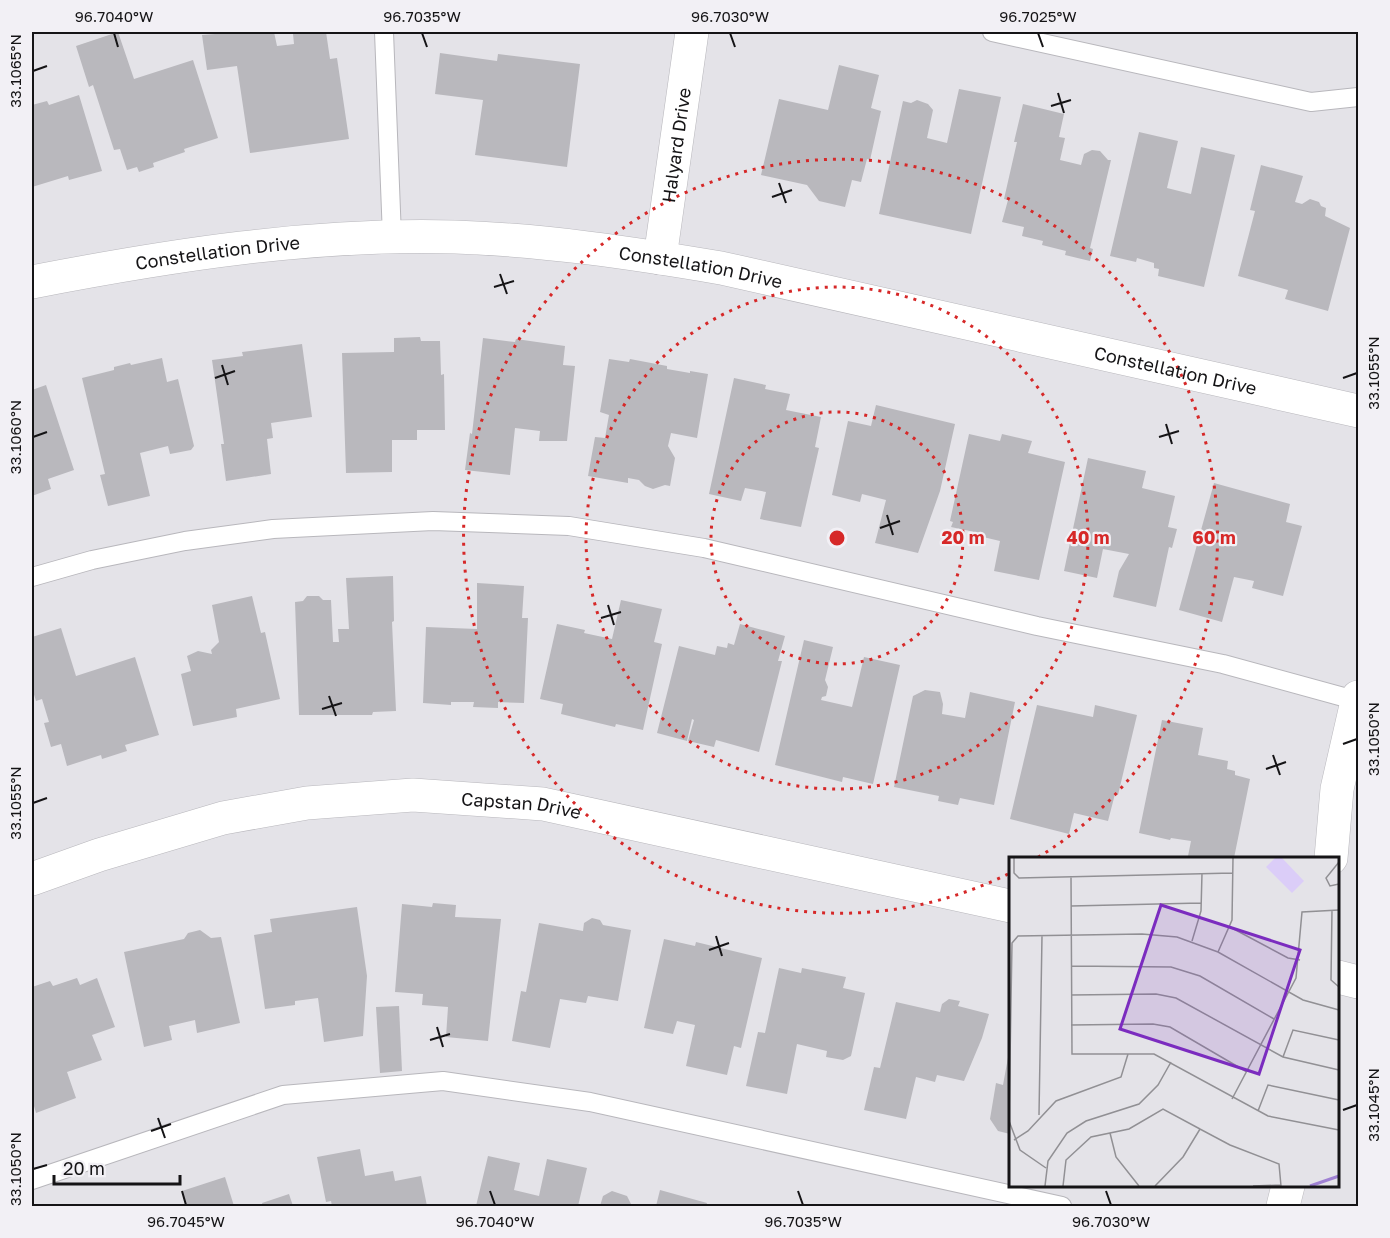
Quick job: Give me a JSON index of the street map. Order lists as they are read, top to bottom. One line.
{"streets":{"street":["Halyard Drive","Constellation Drive","Capstan Drive"]},"crossings":[["Halyard Drive","Constellation Drive"]],"scale_bar":"20 m","coordinates":["96.7040°W","96.7035°W","96.7030°W","96.7025°W","33.1065°N","33.1055°N","33.1060°N","33.1050°N","33.1045°N","96.7045°W"],"rings":["20 m","40 m","60 m"]}
